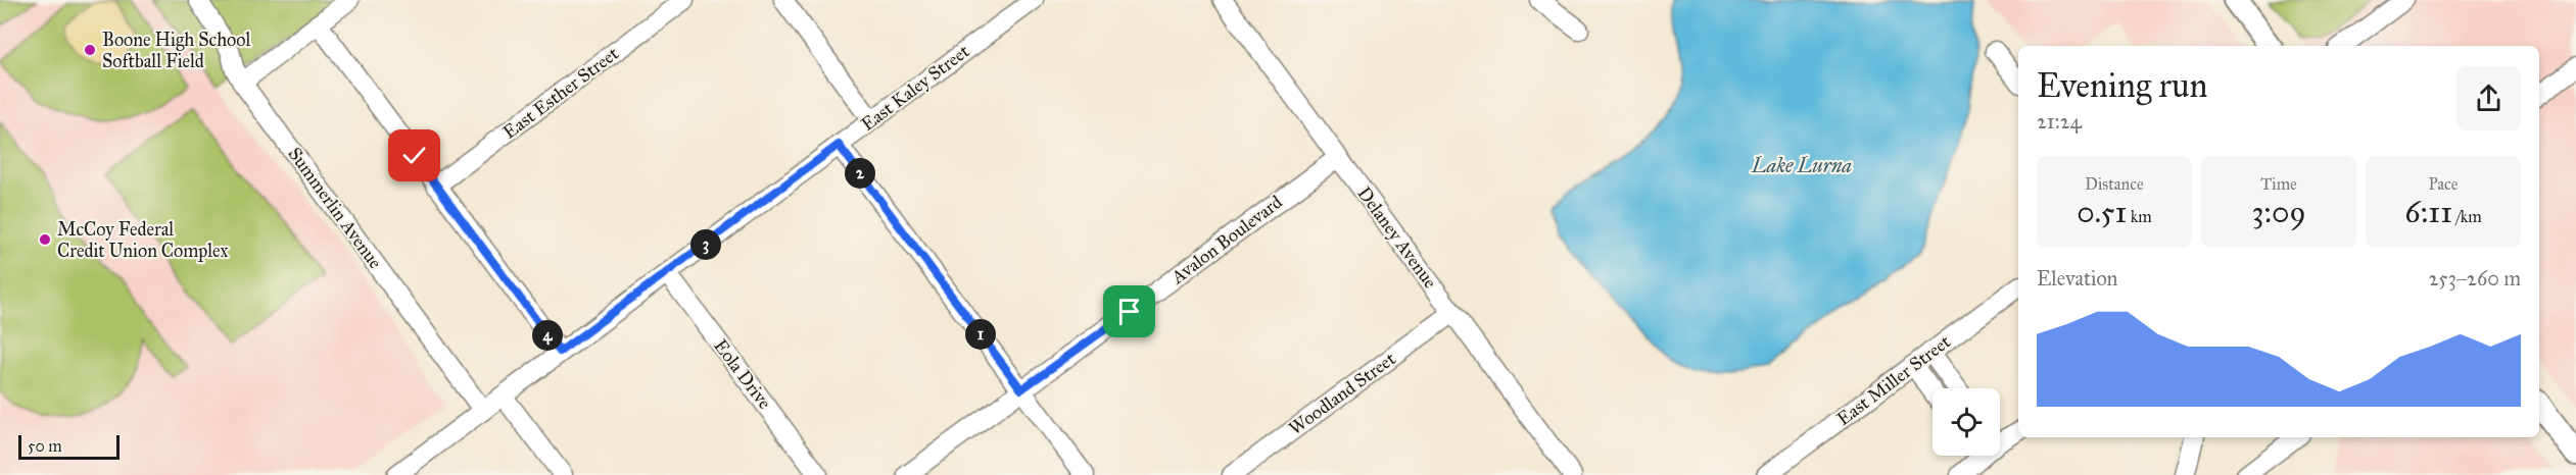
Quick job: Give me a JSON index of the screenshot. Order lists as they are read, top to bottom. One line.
{"streets":{"street":["East Kaley Street","East Esther Street","Summerlin Avenue","Delaney Avenue","Avalon Boulevard","Eola Drive","East Miller Street","Woodland Street"]},"crossings":[["East Kaley Street","Summerlin Avenue"],["East Kaley Street","Eola Drive"],["Delaney Avenue","Avalon Boulevard"],["Delaney Avenue","Woodland Street"]],"water":["Lake Lurna"],"places":["Boone High School Softball Field","McCoy Federal Credit Union Complex"],"scale_bar":"50 m","page":{"heading":["Evening run","21:24"],"stats":[["Distance","0.51 km"],["Time","3:09"],["Pace","6:11 /km"]],"pins":["2","3","1","4"],"chart":["Elevation","253–260 m"],"scale":"50 m"}}
